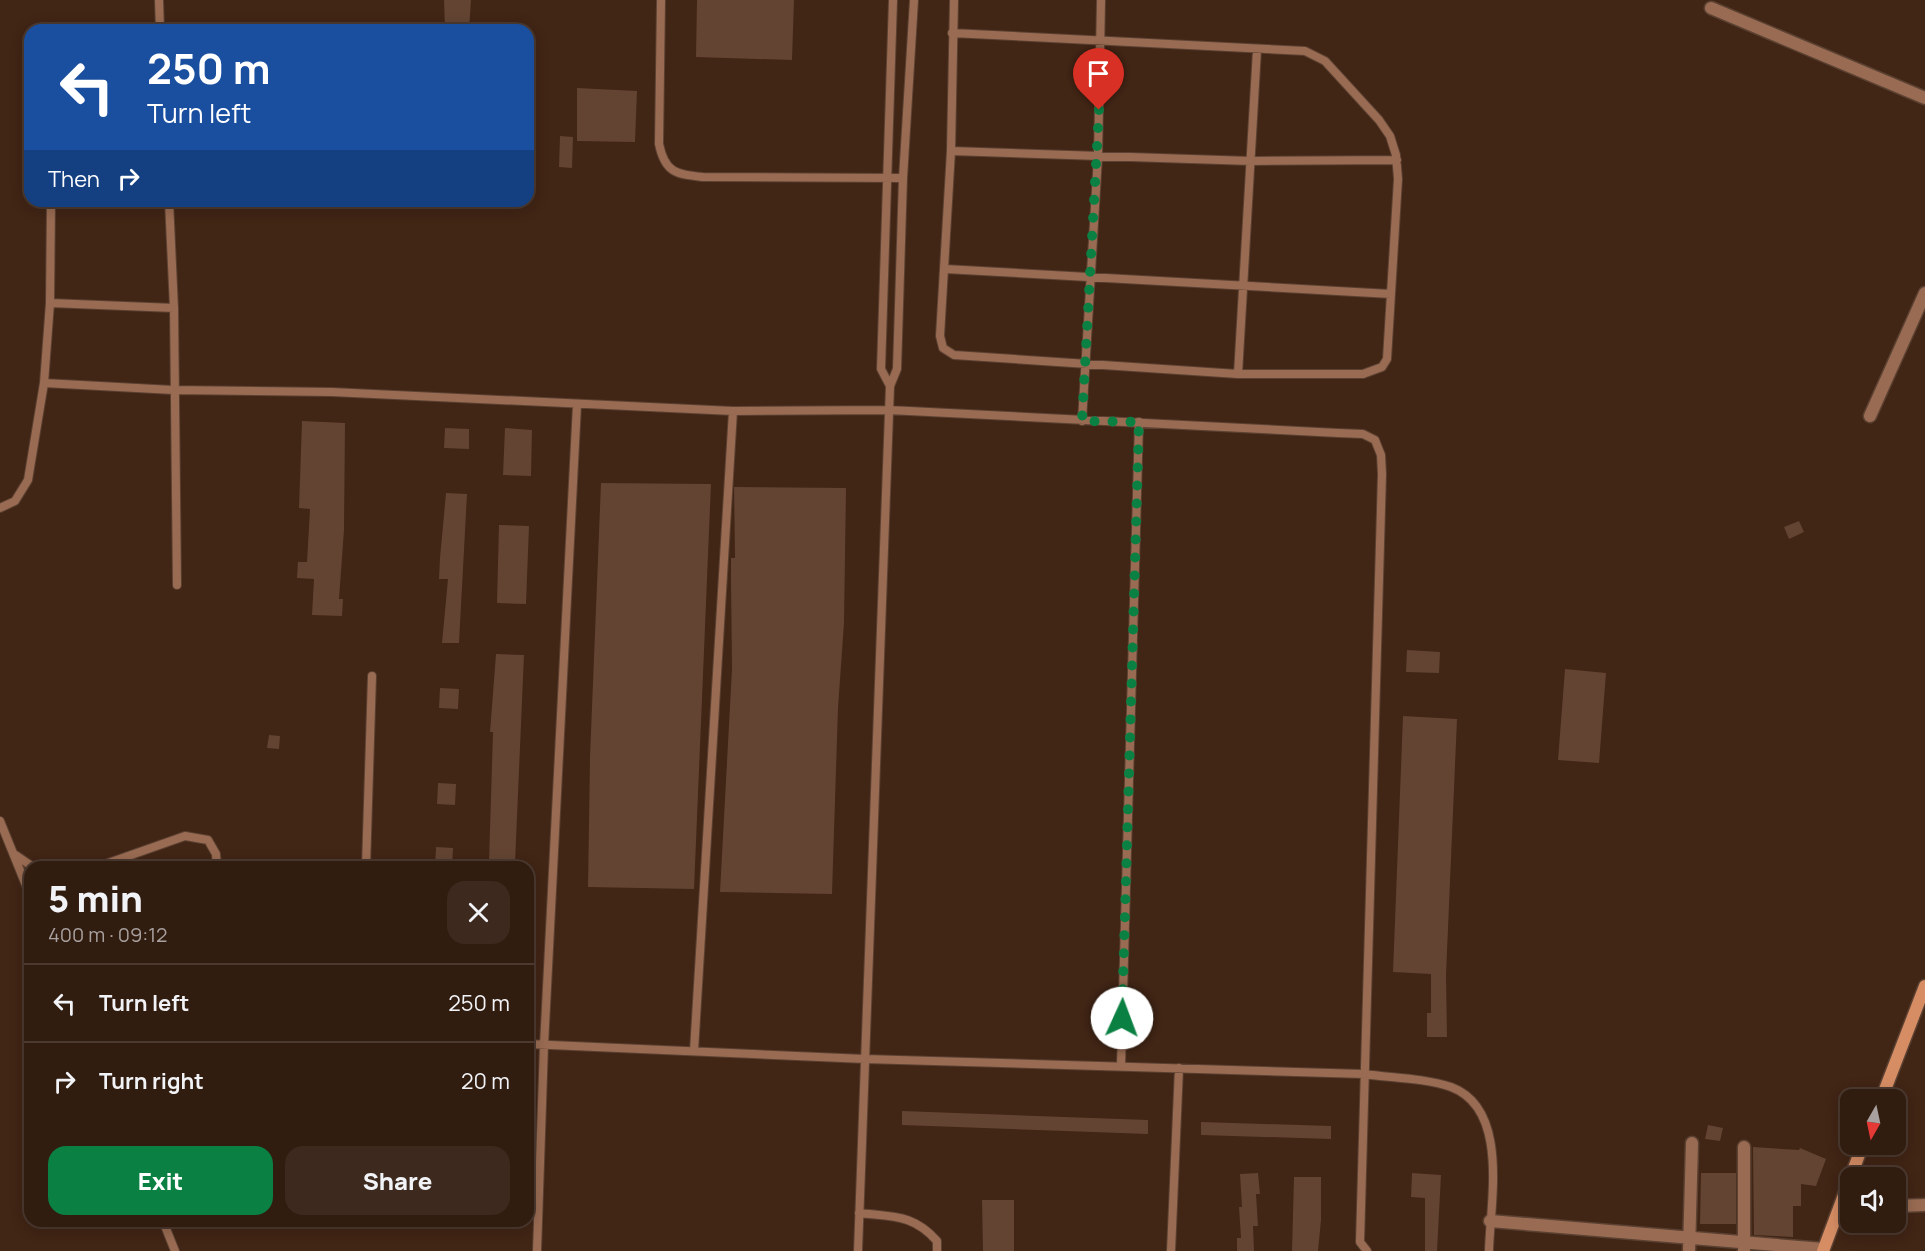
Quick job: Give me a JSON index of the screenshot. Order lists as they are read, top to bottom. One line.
{"north":"bottom","page":{"turn":["250 m","Turn left"],"then":"Then","heading":["5 min","400 m · 09:12"],"list":[{"name":"Turn left","value":"250 m"},{"name":"Turn right","value":"20 m"}],"buttons":["Exit","Share"]}}
